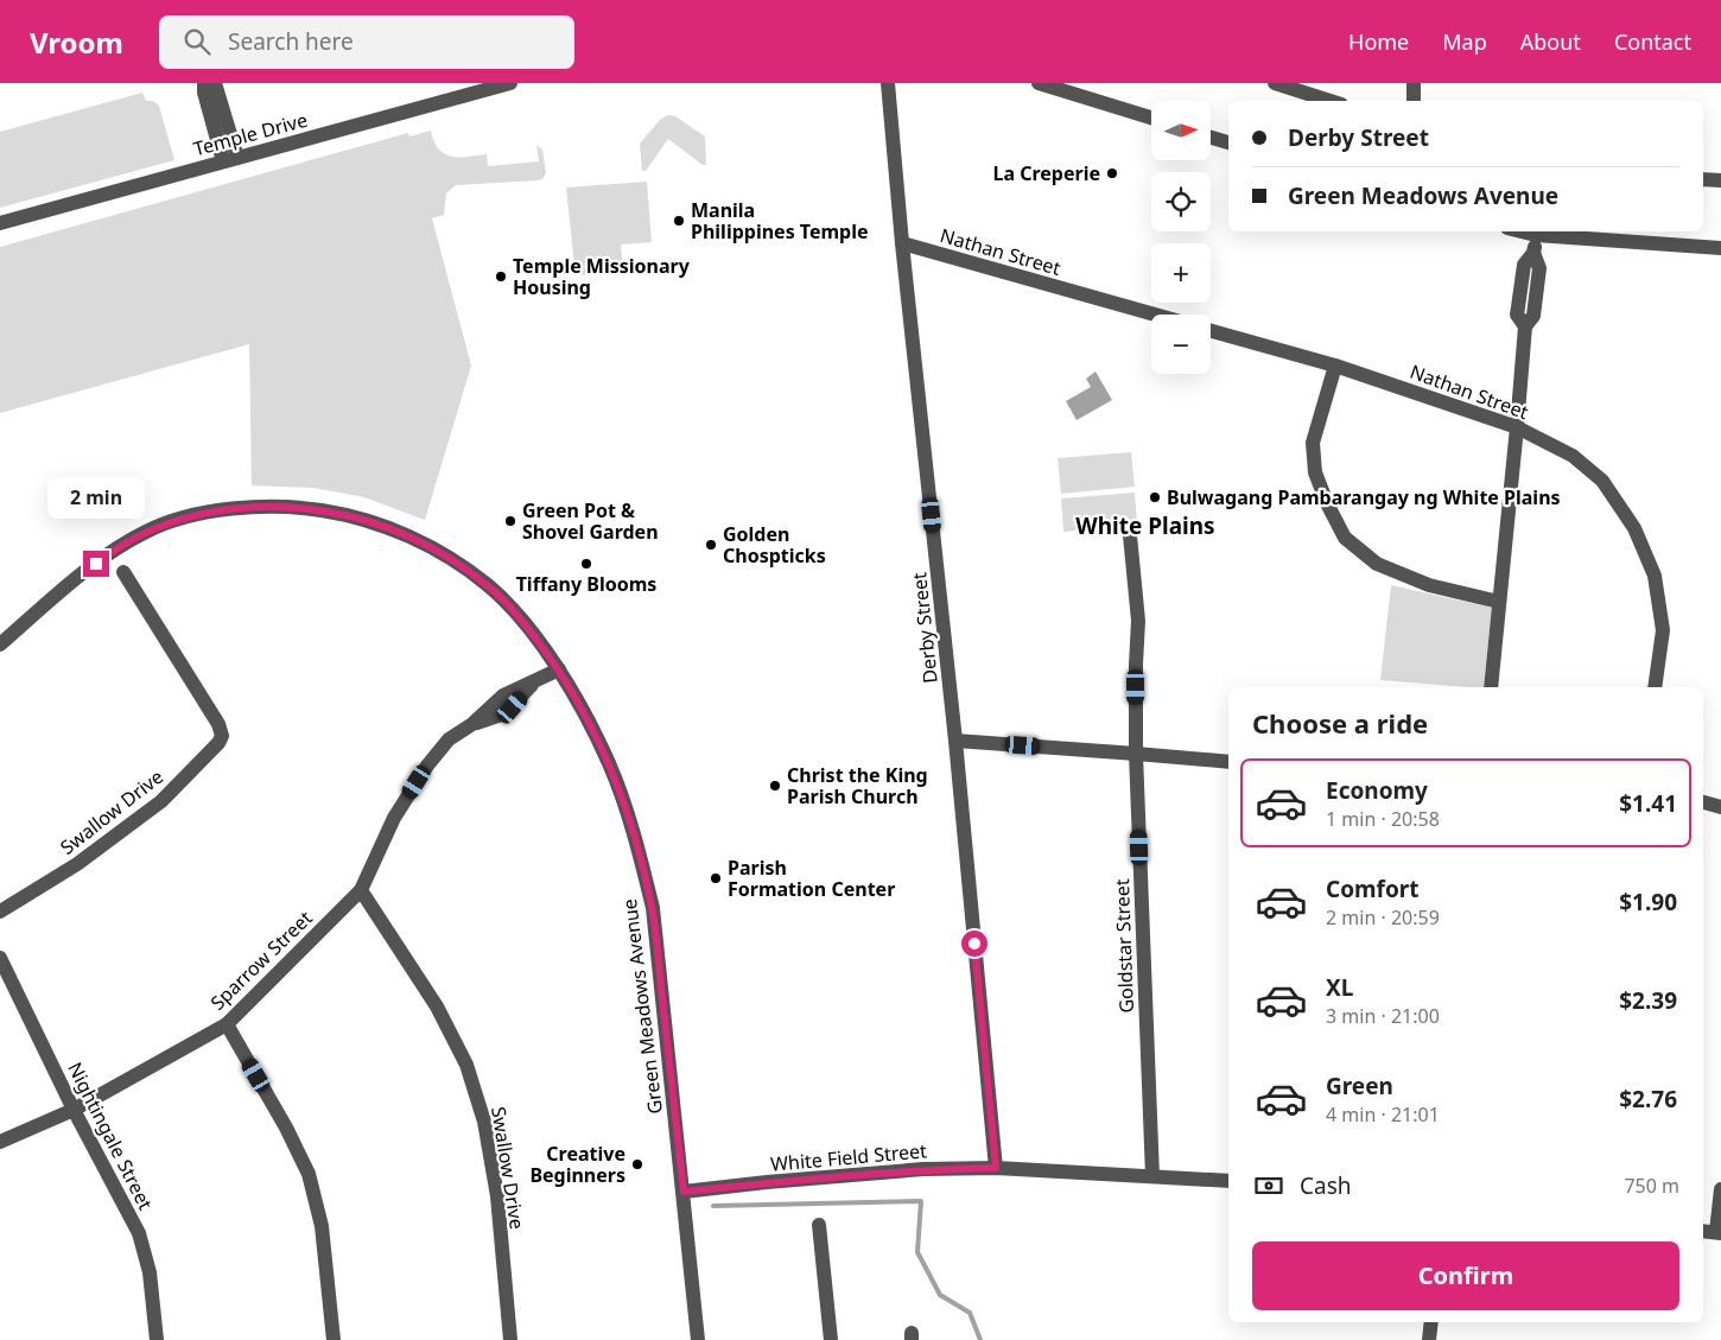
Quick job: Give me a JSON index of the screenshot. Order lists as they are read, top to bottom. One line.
{"streets":{"street":["Temple Drive","Nathan Street","Derby Street","Swallow Drive","Goldstar Street","Sparrow Street","Green Meadows Avenue","Nightingale Street","White Field Street"]},"crossings":[["Nathan Street","Derby Street"],["Derby Street","White Field Street"],["Swallow Drive","Sparrow Street"],["Goldstar Street","White Field Street"],["Sparrow Street","Green Meadows Avenue"],["Sparrow Street","Nightingale Street"],["Green Meadows Avenue","White Field Street"]],"districts":["White Plains"],"places":["La Creperie","Manila Philippines Temple","Temple Missionary Housing","Bulwagang Pambarangay ng White Plains","Green Pot & Shovel Garden","Golden Chospticks","Tiffany Blooms","Christ the King Parish Church","Parish Formation Center","Creative Beginners"],"north":"right","page":{"header":"Vroom","search":"Search here","nav":["Home","Map","About","Contact"],"map_buttons":["+","−"],"banner":["Derby Street","Green Meadows Avenue"],"bubble":"2 min","heading":"Choose a ride","list":[{"name":"Economy","note":"1 min · 20:58","value":"$1.41"},{"name":"Comfort","note":"2 min · 20:59","value":"$1.90"},{"name":"XL","note":"3 min · 21:00","value":"$2.39"},{"name":"Green","note":"4 min · 21:01","value":"$2.76"}],"pay":["Cash","750 m"],"buttons":"Confirm"}}
